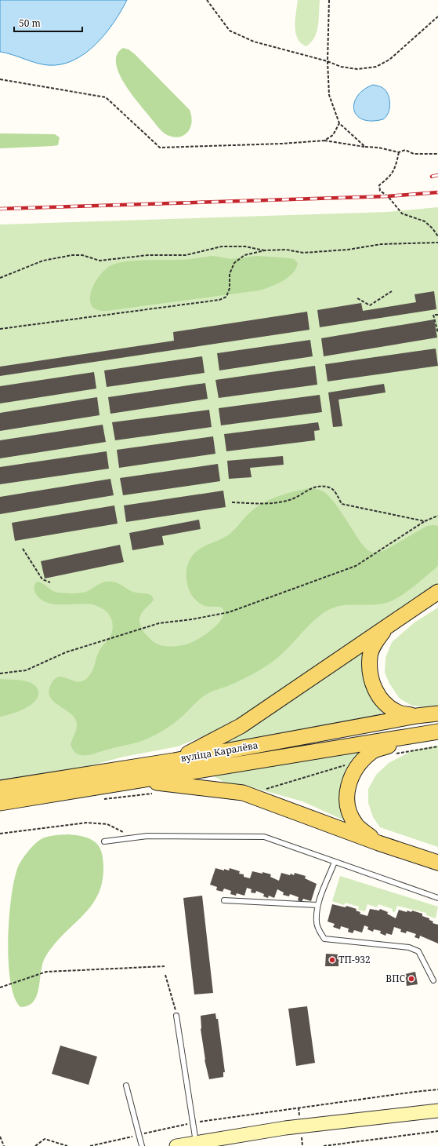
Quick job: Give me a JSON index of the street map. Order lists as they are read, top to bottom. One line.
{"streets":{"main road":["вуліца Каралёва"]},"places":["ТП-932","ВПС"],"scale_bar":"50 m"}
